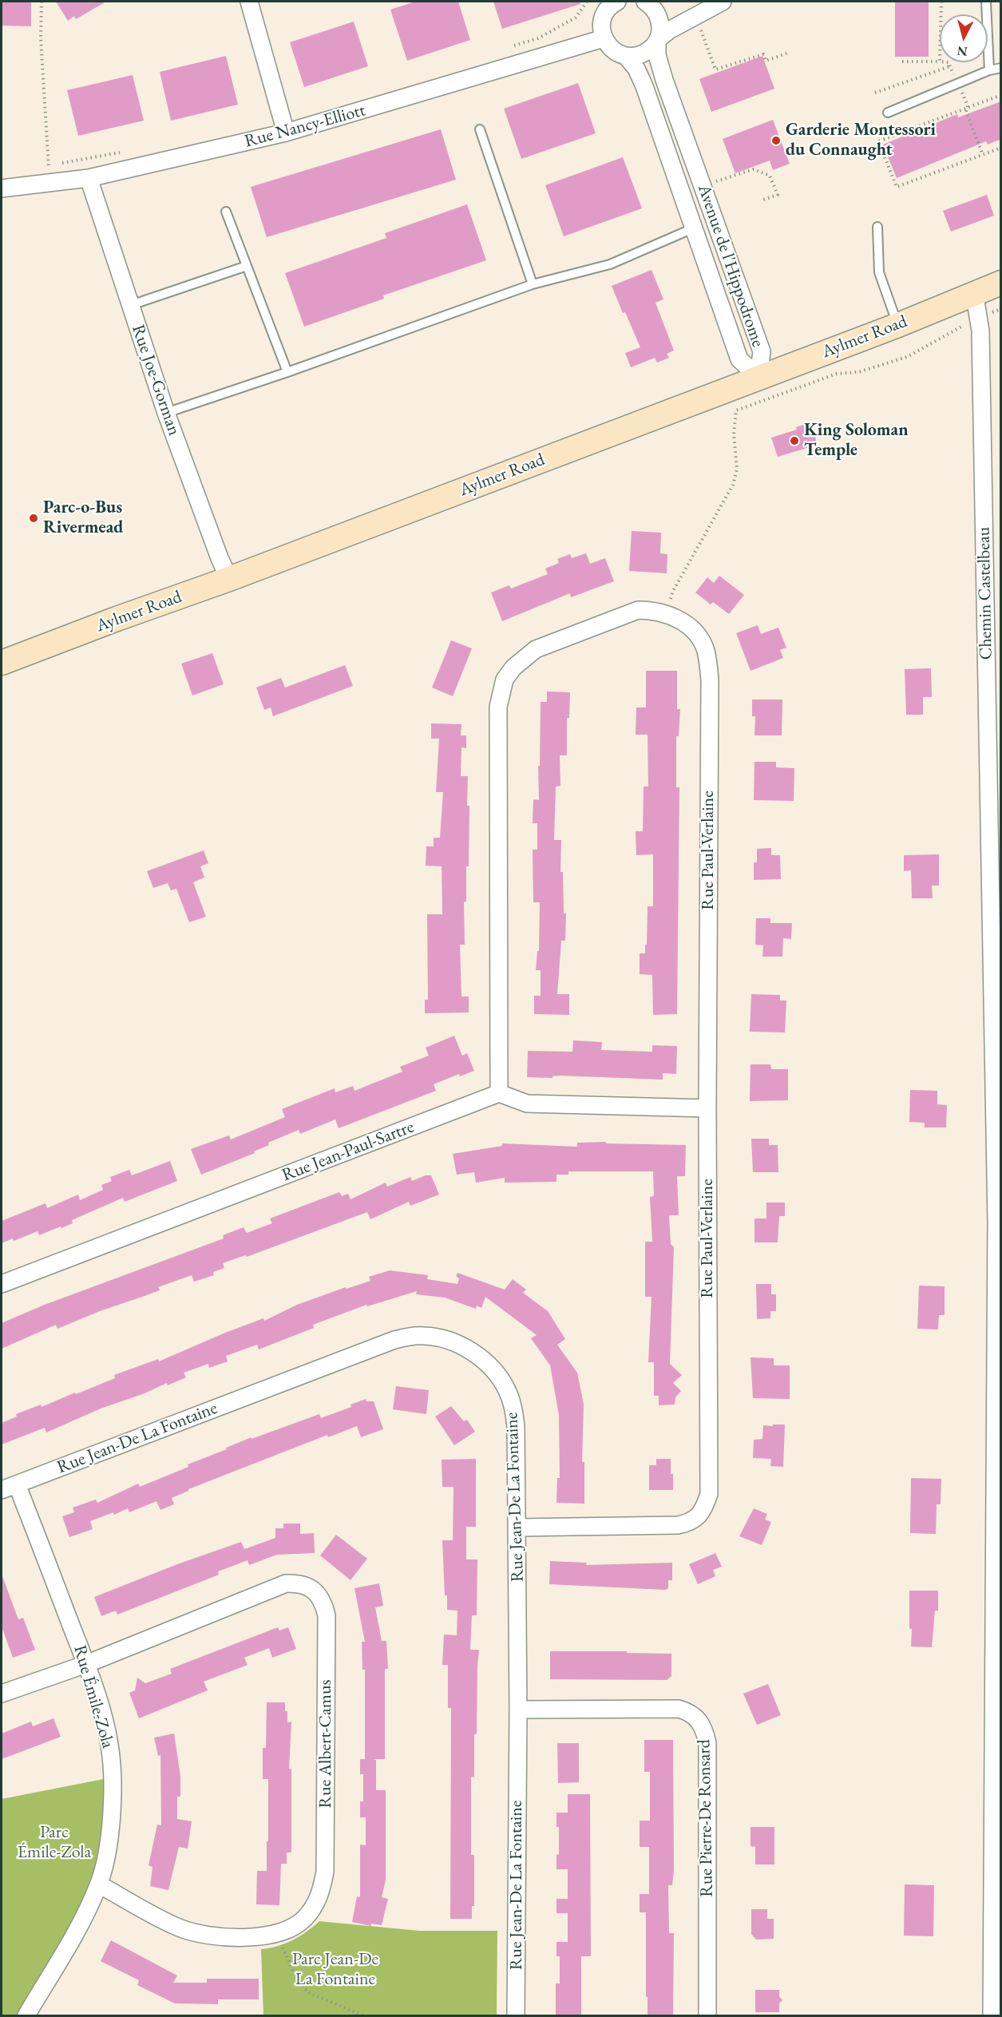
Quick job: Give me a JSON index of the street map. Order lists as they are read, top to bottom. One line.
{"streets":{"main road":["Aylmer Road"],"street":["Rue Nancy-Elliott","Avenue de l'Hippodrome","Rue Joe-Gorman","Chemin Castelbeau","Rue Paul-Verlaine","Rue Jean-Paul-Sartre","Rue Jean-De La Fontaine","Rue Émile-Zola","Rue Albert-Camus","Rue Pierre-De Ronsard"]},"crossings":[["Rue Nancy-Elliott","Rue Joe-Gorman"],["Avenue de l'Hippodrome","Aylmer Road"],["Aylmer Road","Rue Joe-Gorman"],["Aylmer Road","Chemin Castelbeau"],["Rue Paul-Verlaine","Rue Jean-Paul-Sartre"],["Rue Paul-Verlaine","Rue Jean-De La Fontaine"],["Rue Jean-De La Fontaine","Rue Émile-Zola"],["Rue Jean-De La Fontaine","Rue Pierre-De Ronsard"],["Rue Émile-Zola","Rue Albert-Camus"]],"parks":["Parc Émile-Zola","Parc Jean-De La Fontaine"],"places":["Garderie Montessori du Connaught","King Soloman Temple","Parc-o-Bus Rivermead"],"north":"bottom"}
